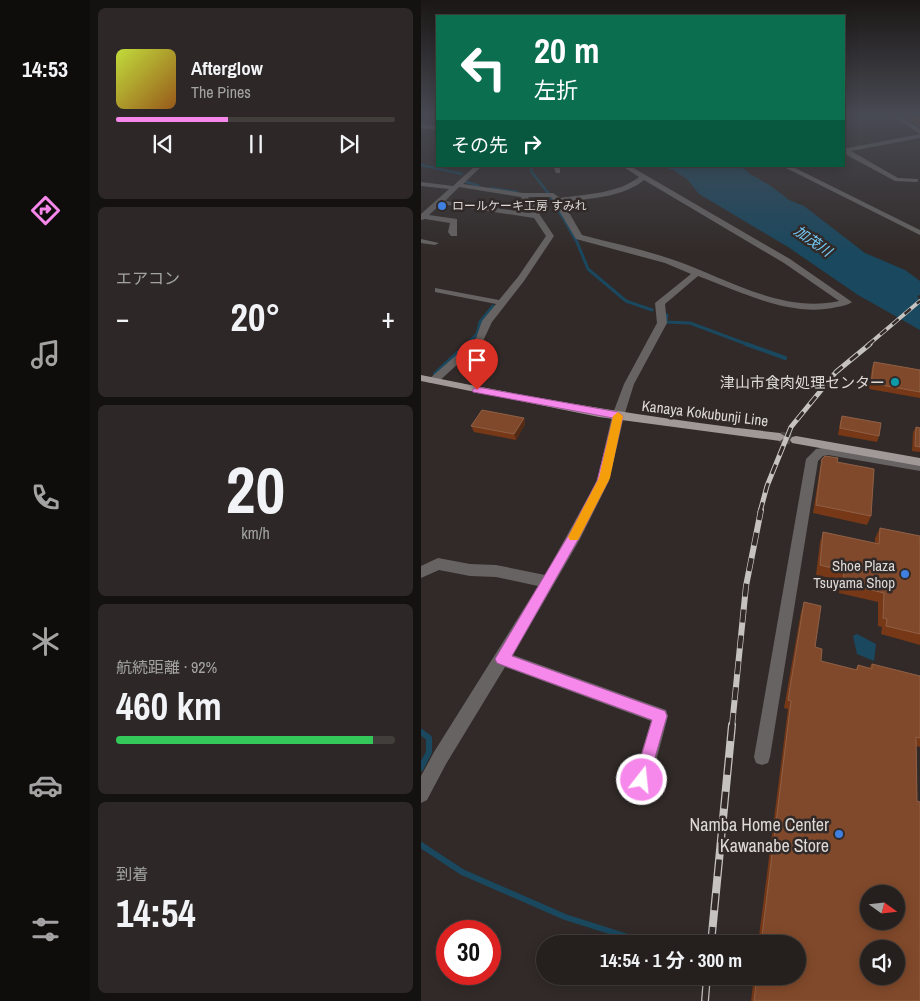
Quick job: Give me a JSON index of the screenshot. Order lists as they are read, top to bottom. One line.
{"streets":{"main road":["Kanaya Kokubunji Line"]},"water":["加茂川"],"places":["ロールケーキ工房 すみれ","津山市食肉処理センター","Shoe Plaza Tsuyama Shop","Namba Home Center Kawanabe Store"],"north":"right","page":{"tabs":"14:53","turn":["20 m","左折"],"song":["Afterglow","The Pines"],"then":"その先","tile":["エアコン",["20","km/h"],["航続距離 · 92%","460 km"],["到着","14:54"]],"heat":["−","20°","+"],"limit":"30","trip":"14:54 · 1 分 · 300 m"}}
